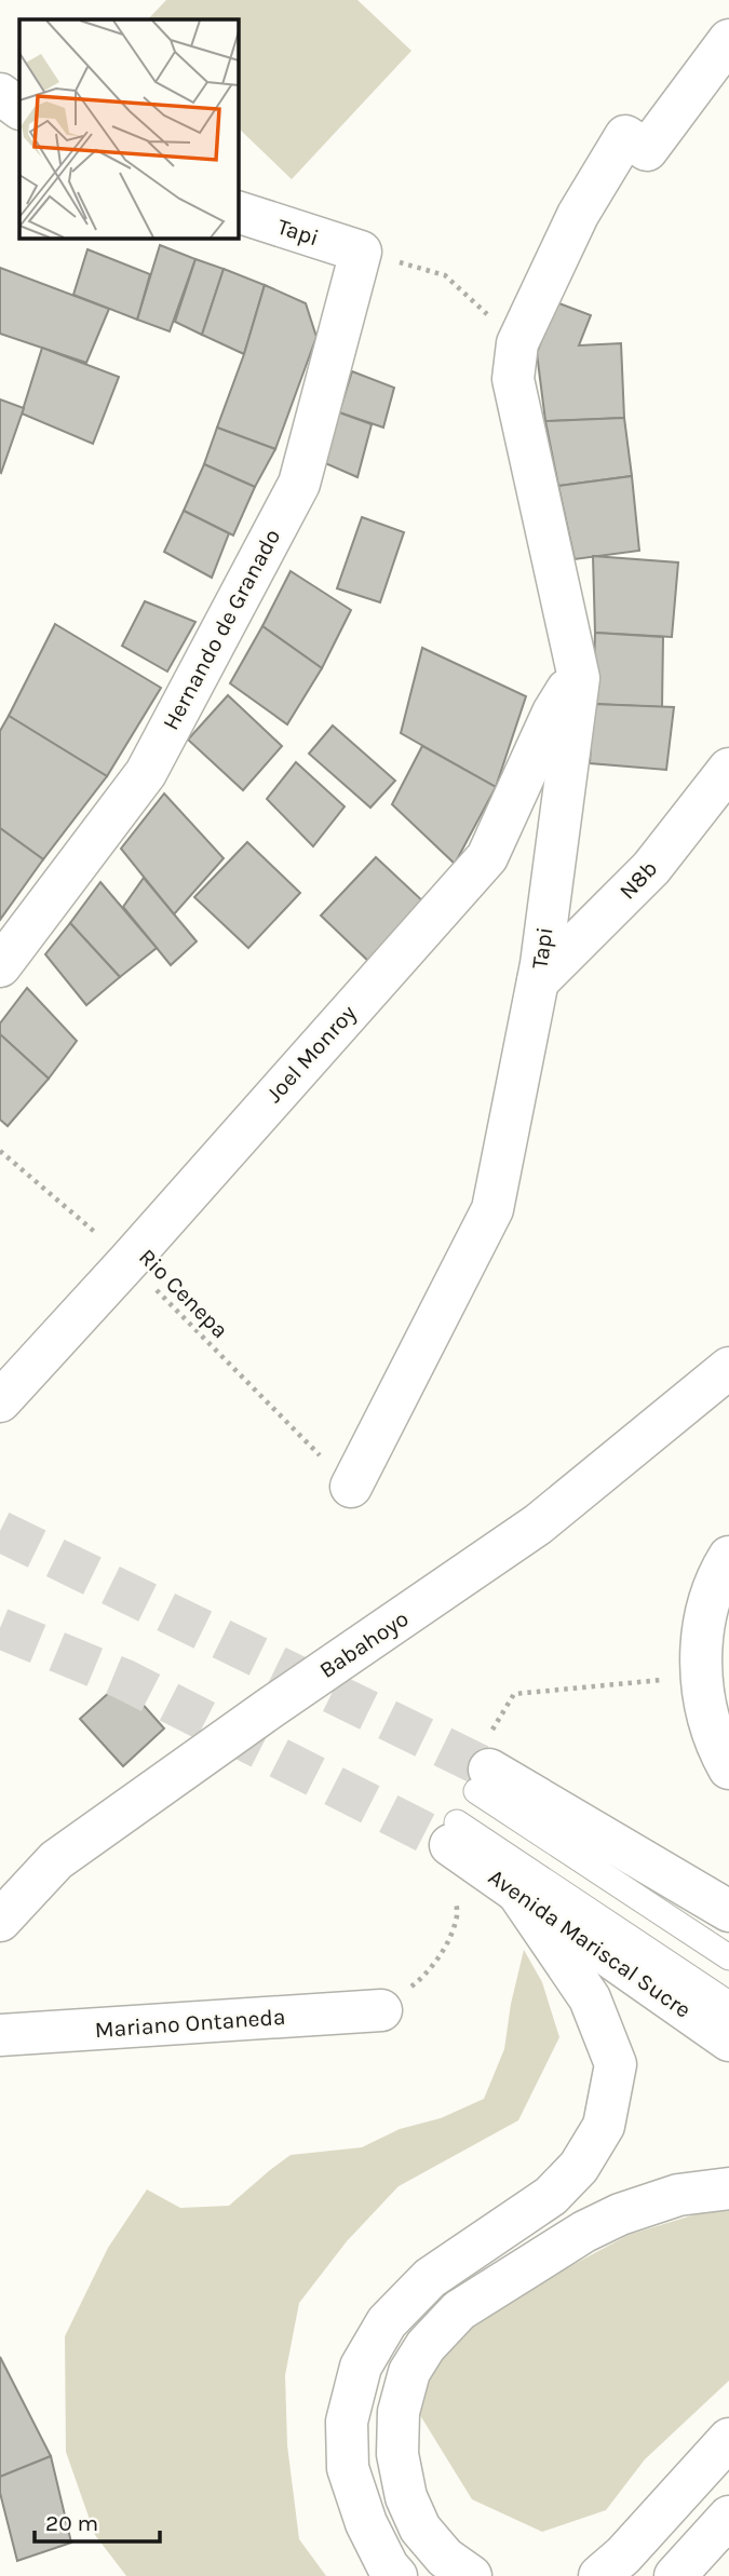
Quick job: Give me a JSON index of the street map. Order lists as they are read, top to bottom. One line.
{"streets":{"street":["Tapi","Hernando de Granado","N8b","Joel Monroy","Babahoyo","Avenida Mariscal Sucre","Mariano Ontaneda"],"path":["Rio Cenepa"]},"crossings":[["Tapi","Hernando de Granado"],["Tapi","N8b"],["Tapi","Joel Monroy"],["Tapi","Rio Cenepa"],["Joel Monroy","Rio Cenepa"]],"scale_bar":"20 m"}
